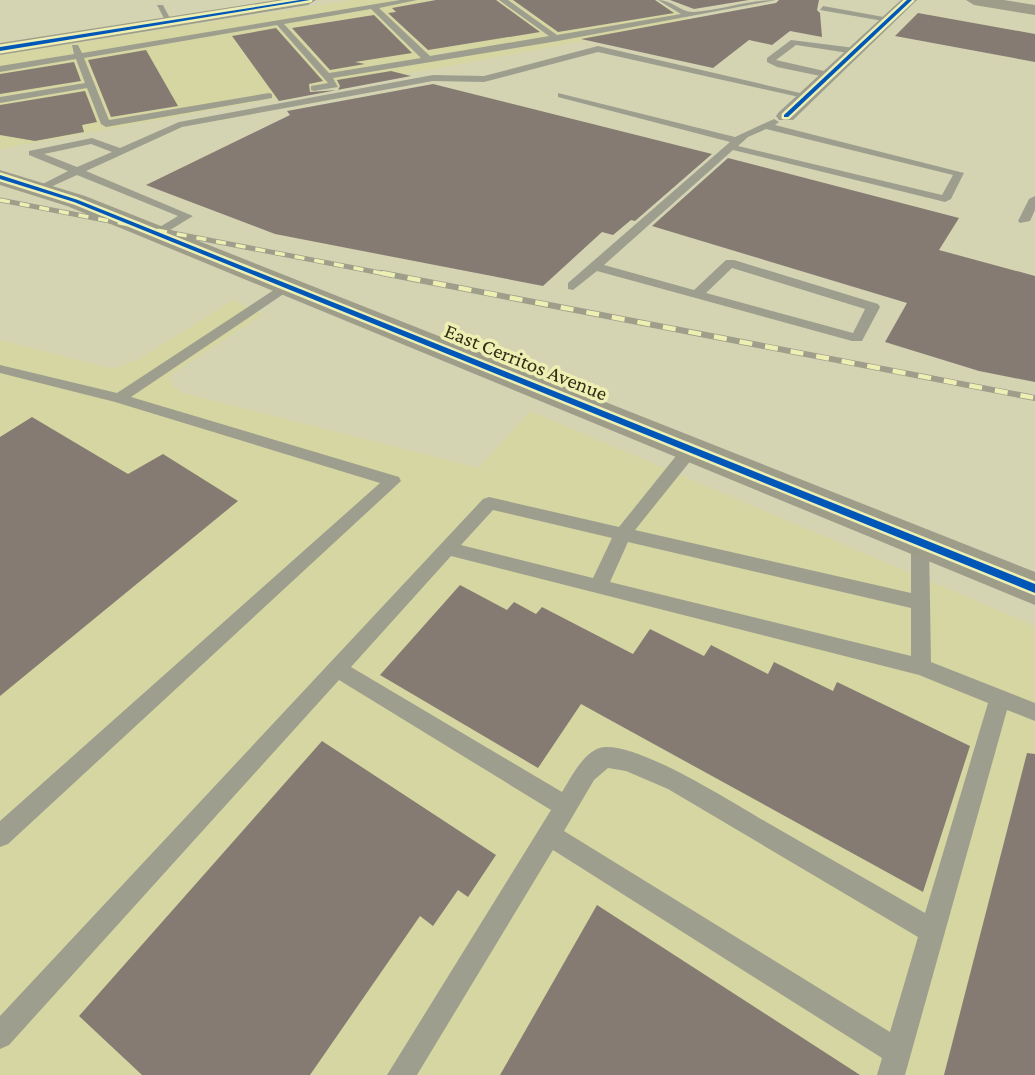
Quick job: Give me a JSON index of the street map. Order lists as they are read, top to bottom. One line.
{"streets":{"main road":["East Cerritos Avenue"]}}
